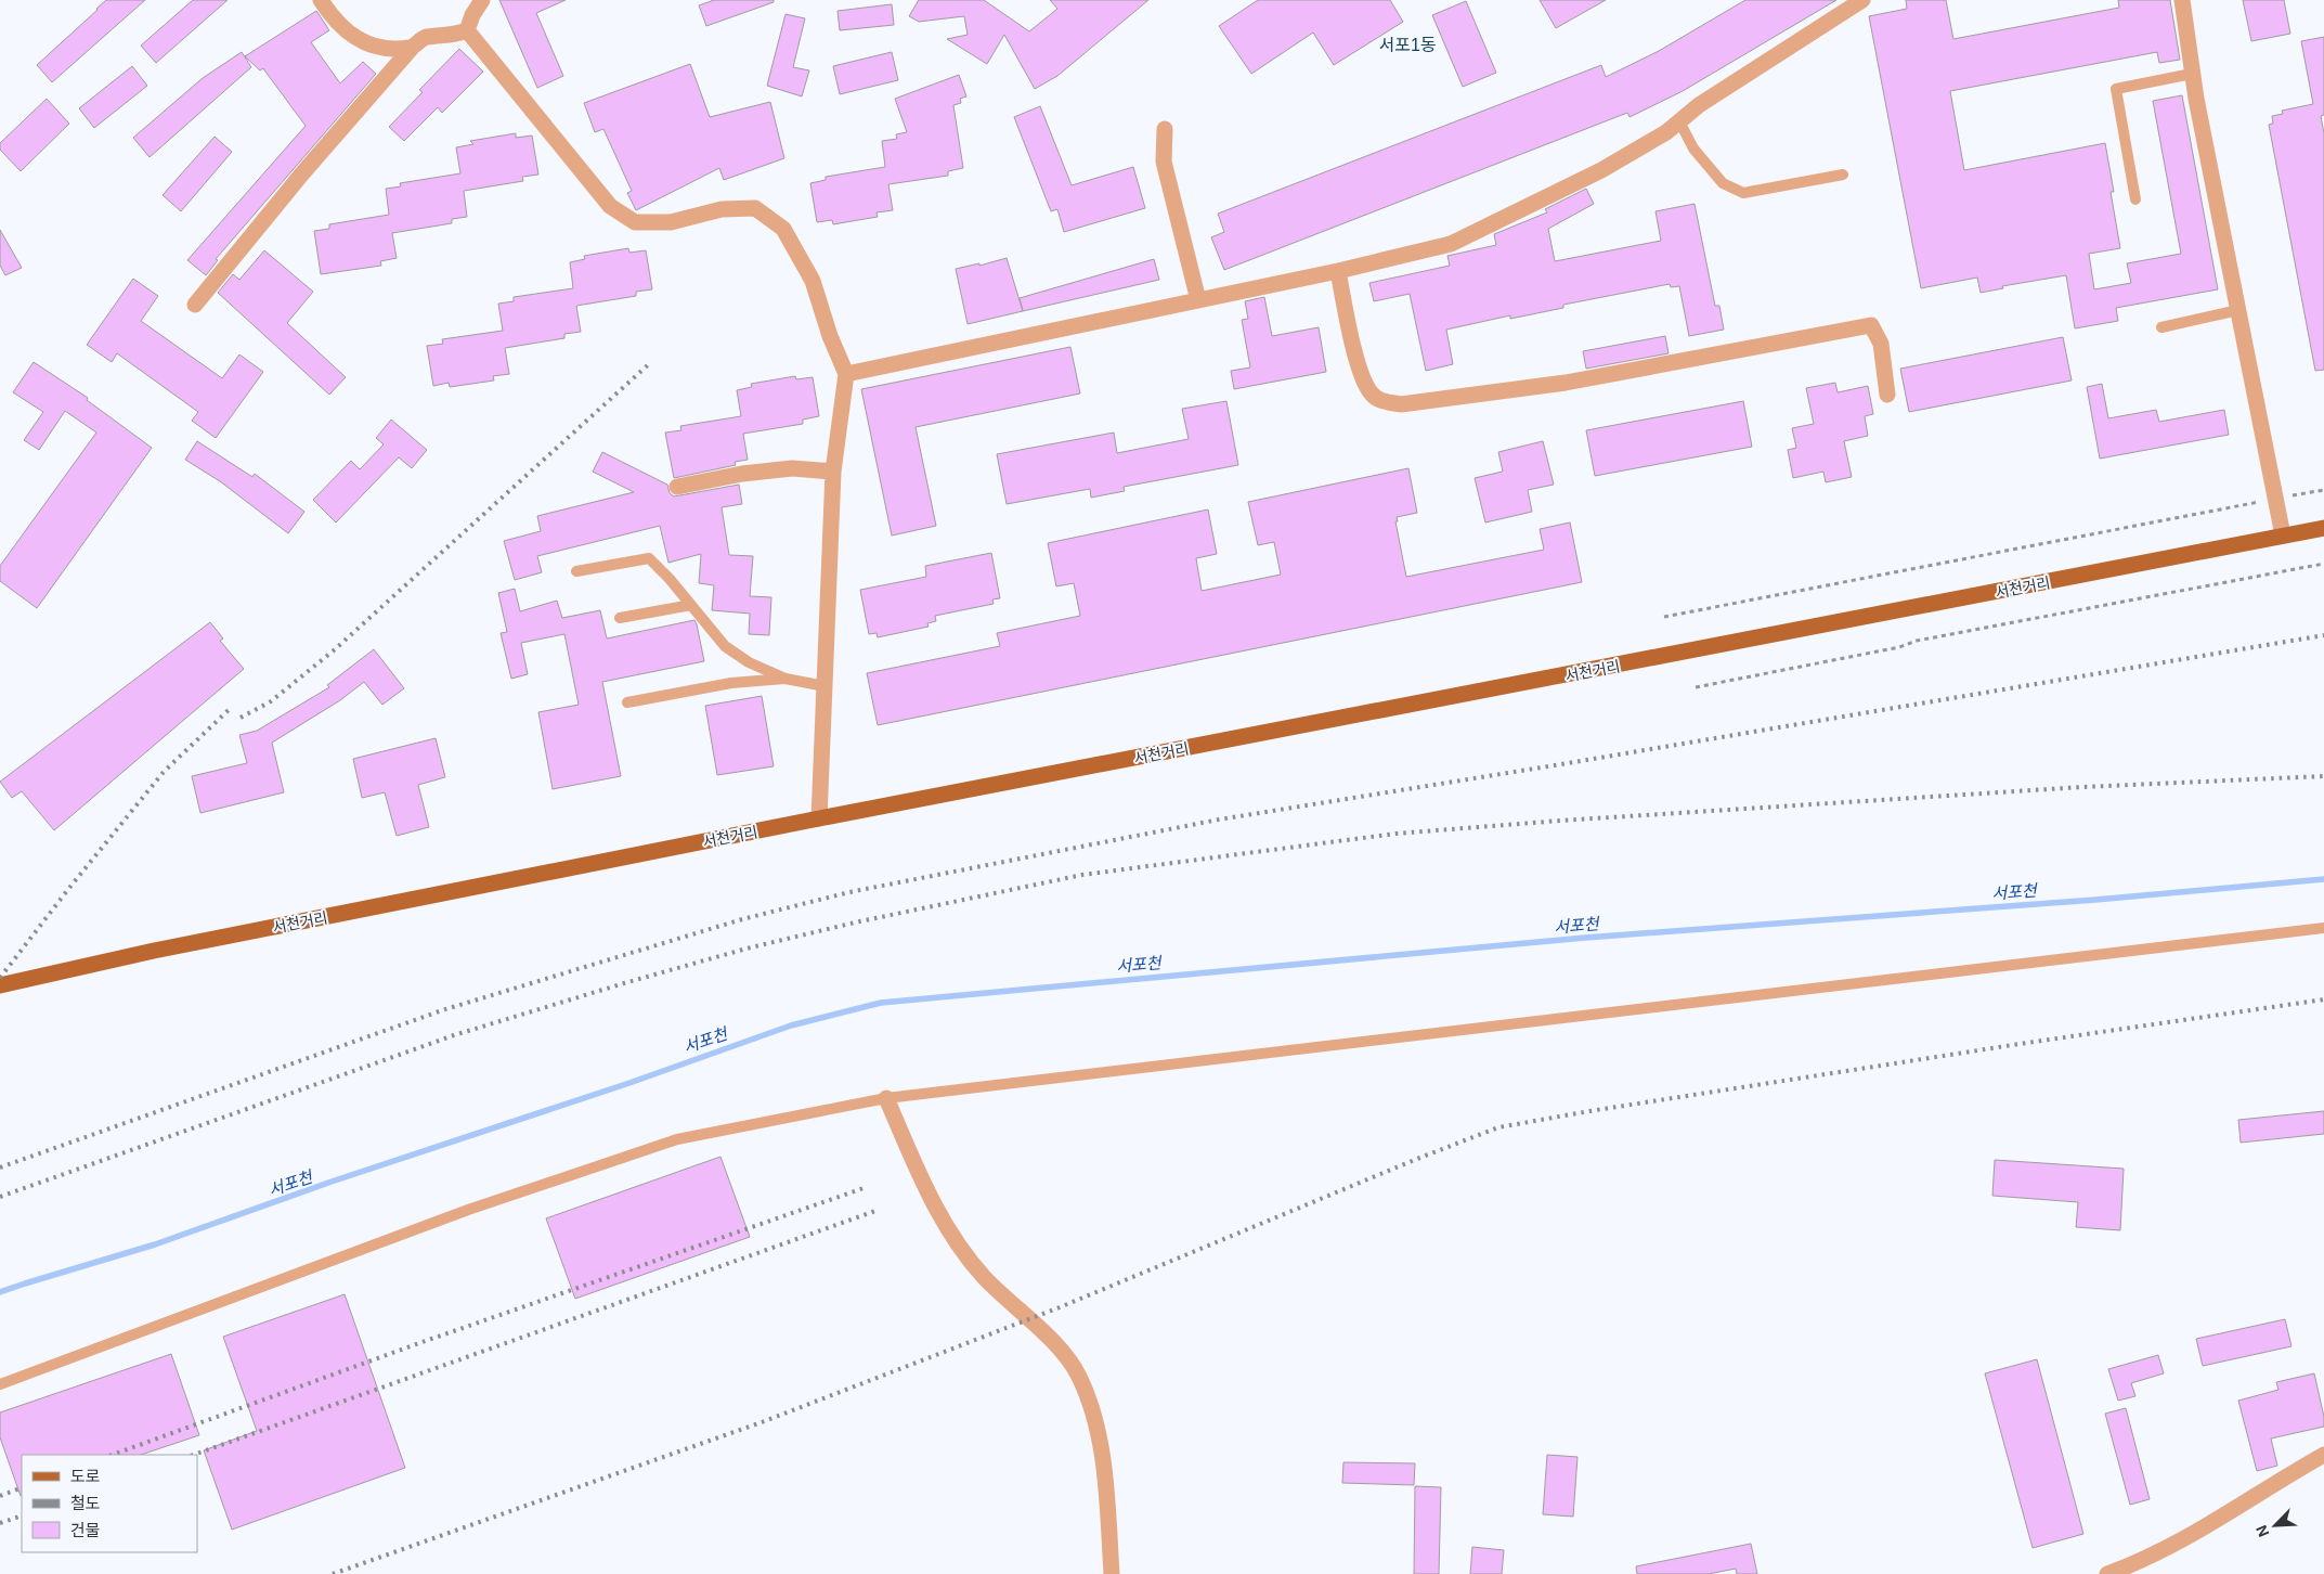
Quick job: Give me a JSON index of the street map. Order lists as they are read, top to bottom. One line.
{"streets":{"main road":["서천거리"]},"districts":["서포1동"],"water":["서포천"],"legend":["도로","철도","건물"],"north":"bottom left"}
